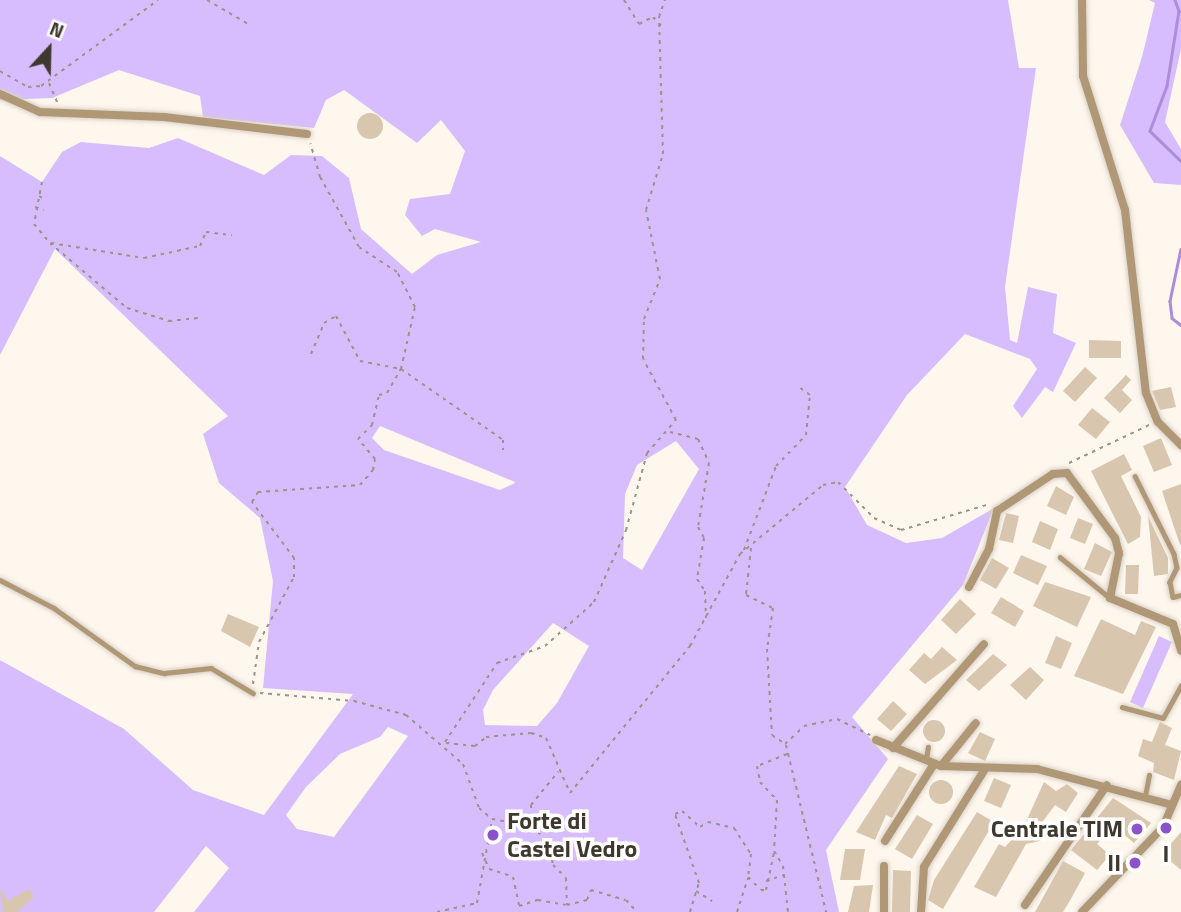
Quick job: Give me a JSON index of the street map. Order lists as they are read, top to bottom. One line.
{"places":["I","Centrale TIM","Forte di Castel Vedro","II"],"north":"top"}
